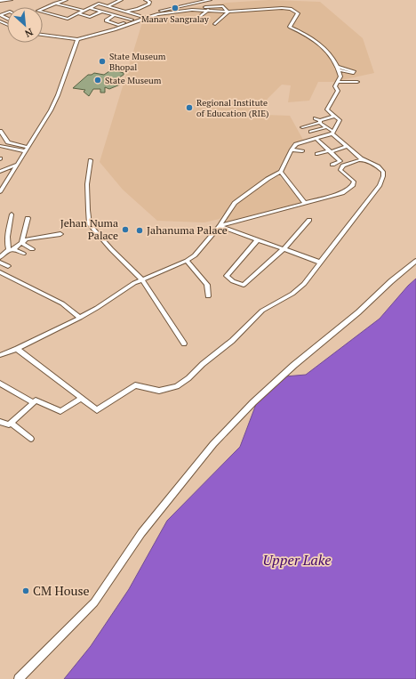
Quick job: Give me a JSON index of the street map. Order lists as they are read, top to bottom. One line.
{"water":["Upper Lake"],"places":["Manav Sangralay","State Museum Bhopal","State Museum","Regional Institute of Education (RIE)","Jehan Numa Palace","Jahanuma Palace","CM House"],"north":"bottom right"}
